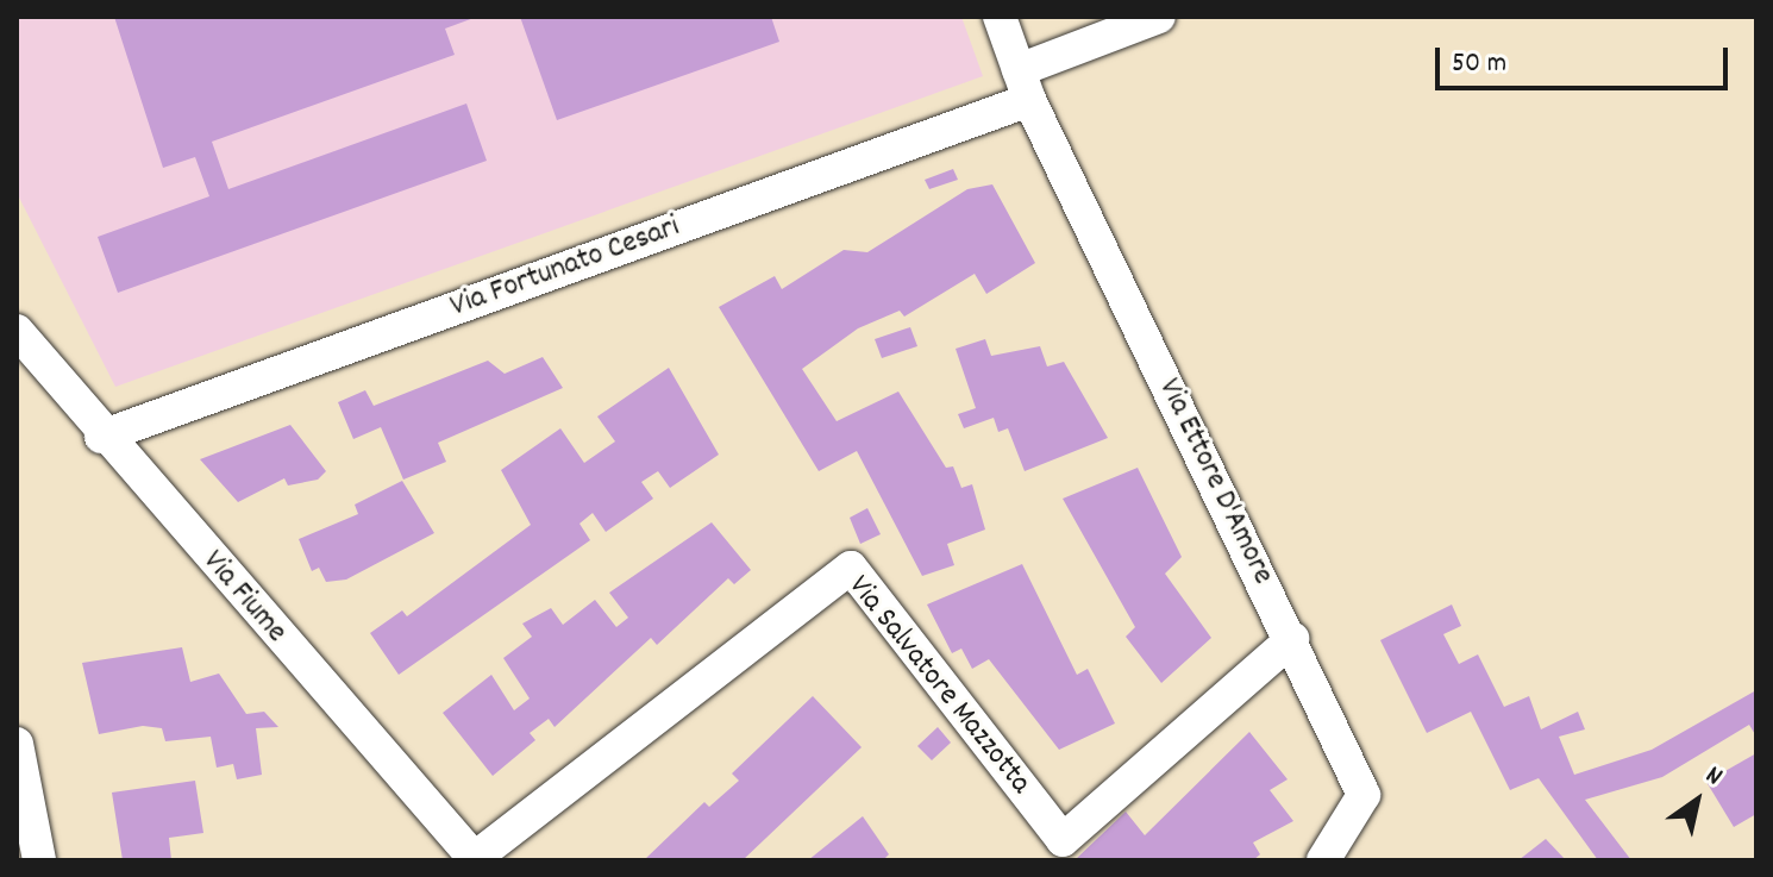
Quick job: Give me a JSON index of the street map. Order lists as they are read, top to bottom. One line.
{"streets":{"street":["Via Fortunato Cesari","Via Ettore D'Amore","Via Fiume","Via Salvatore Mazzotta"]},"crossings":[["Via Fortunato Cesari","Via Ettore D'Amore"],["Via Fortunato Cesari","Via Fiume"],["Via Ettore D'Amore","Via Salvatore Mazzotta"],["Via Fiume","Via Salvatore Mazzotta"]],"scale_bar":"50 m","north":"top right"}
